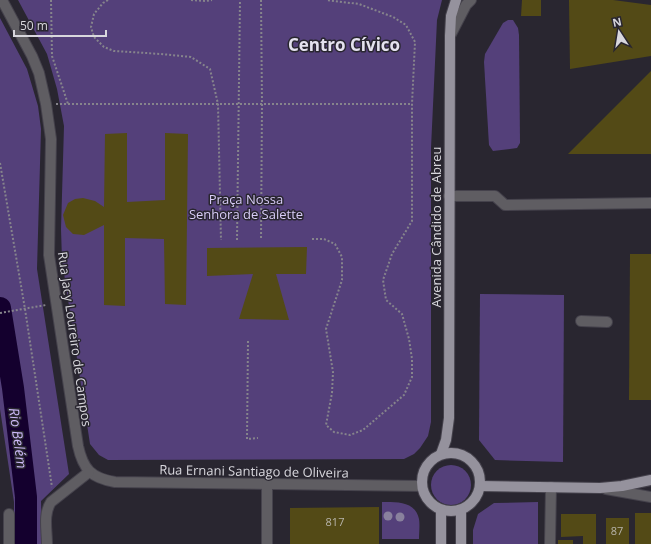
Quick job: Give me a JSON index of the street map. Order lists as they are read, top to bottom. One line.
{"streets":{"main road":["Avenida Cândido de Abreu"],"street":["Rua Jacy Loureiro de Campos","Rua Ernani Santiago de Oliveira"]},"crossings":[["Avenida Cândido de Abreu","Rua Ernani Santiago de Oliveira"],["Rua Jacy Loureiro de Campos","Rua Ernani Santiago de Oliveira"]],"districts":["Centro Cívico"],"water":["Rio Belém"],"parks":["Praça Nossa Senhora de Salette"],"house_numbers":["817","87"],"scale_bar":"50 m","north":"top"}
